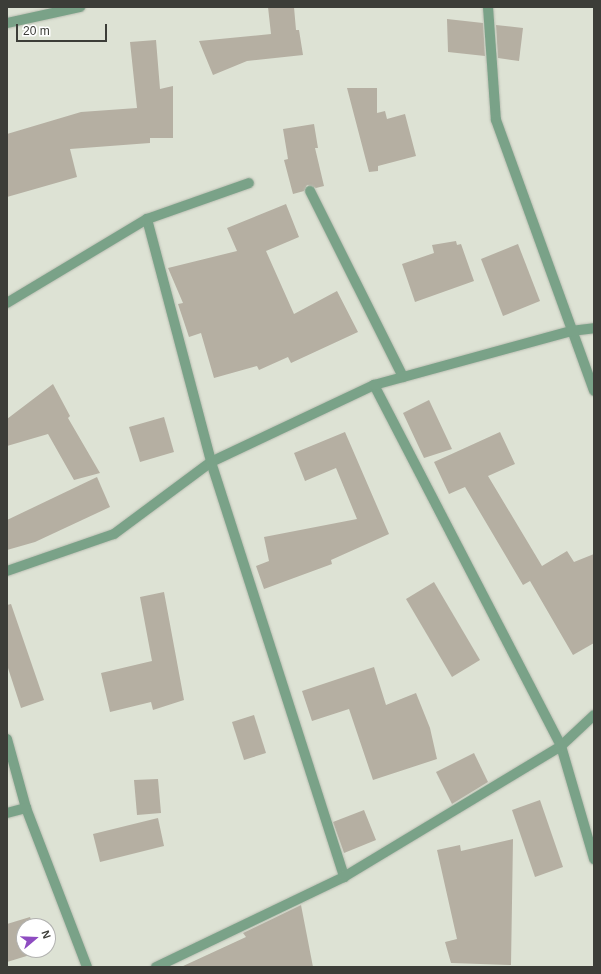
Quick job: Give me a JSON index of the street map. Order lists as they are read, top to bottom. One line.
{"scale_bar":"20 m","north":"right"}
